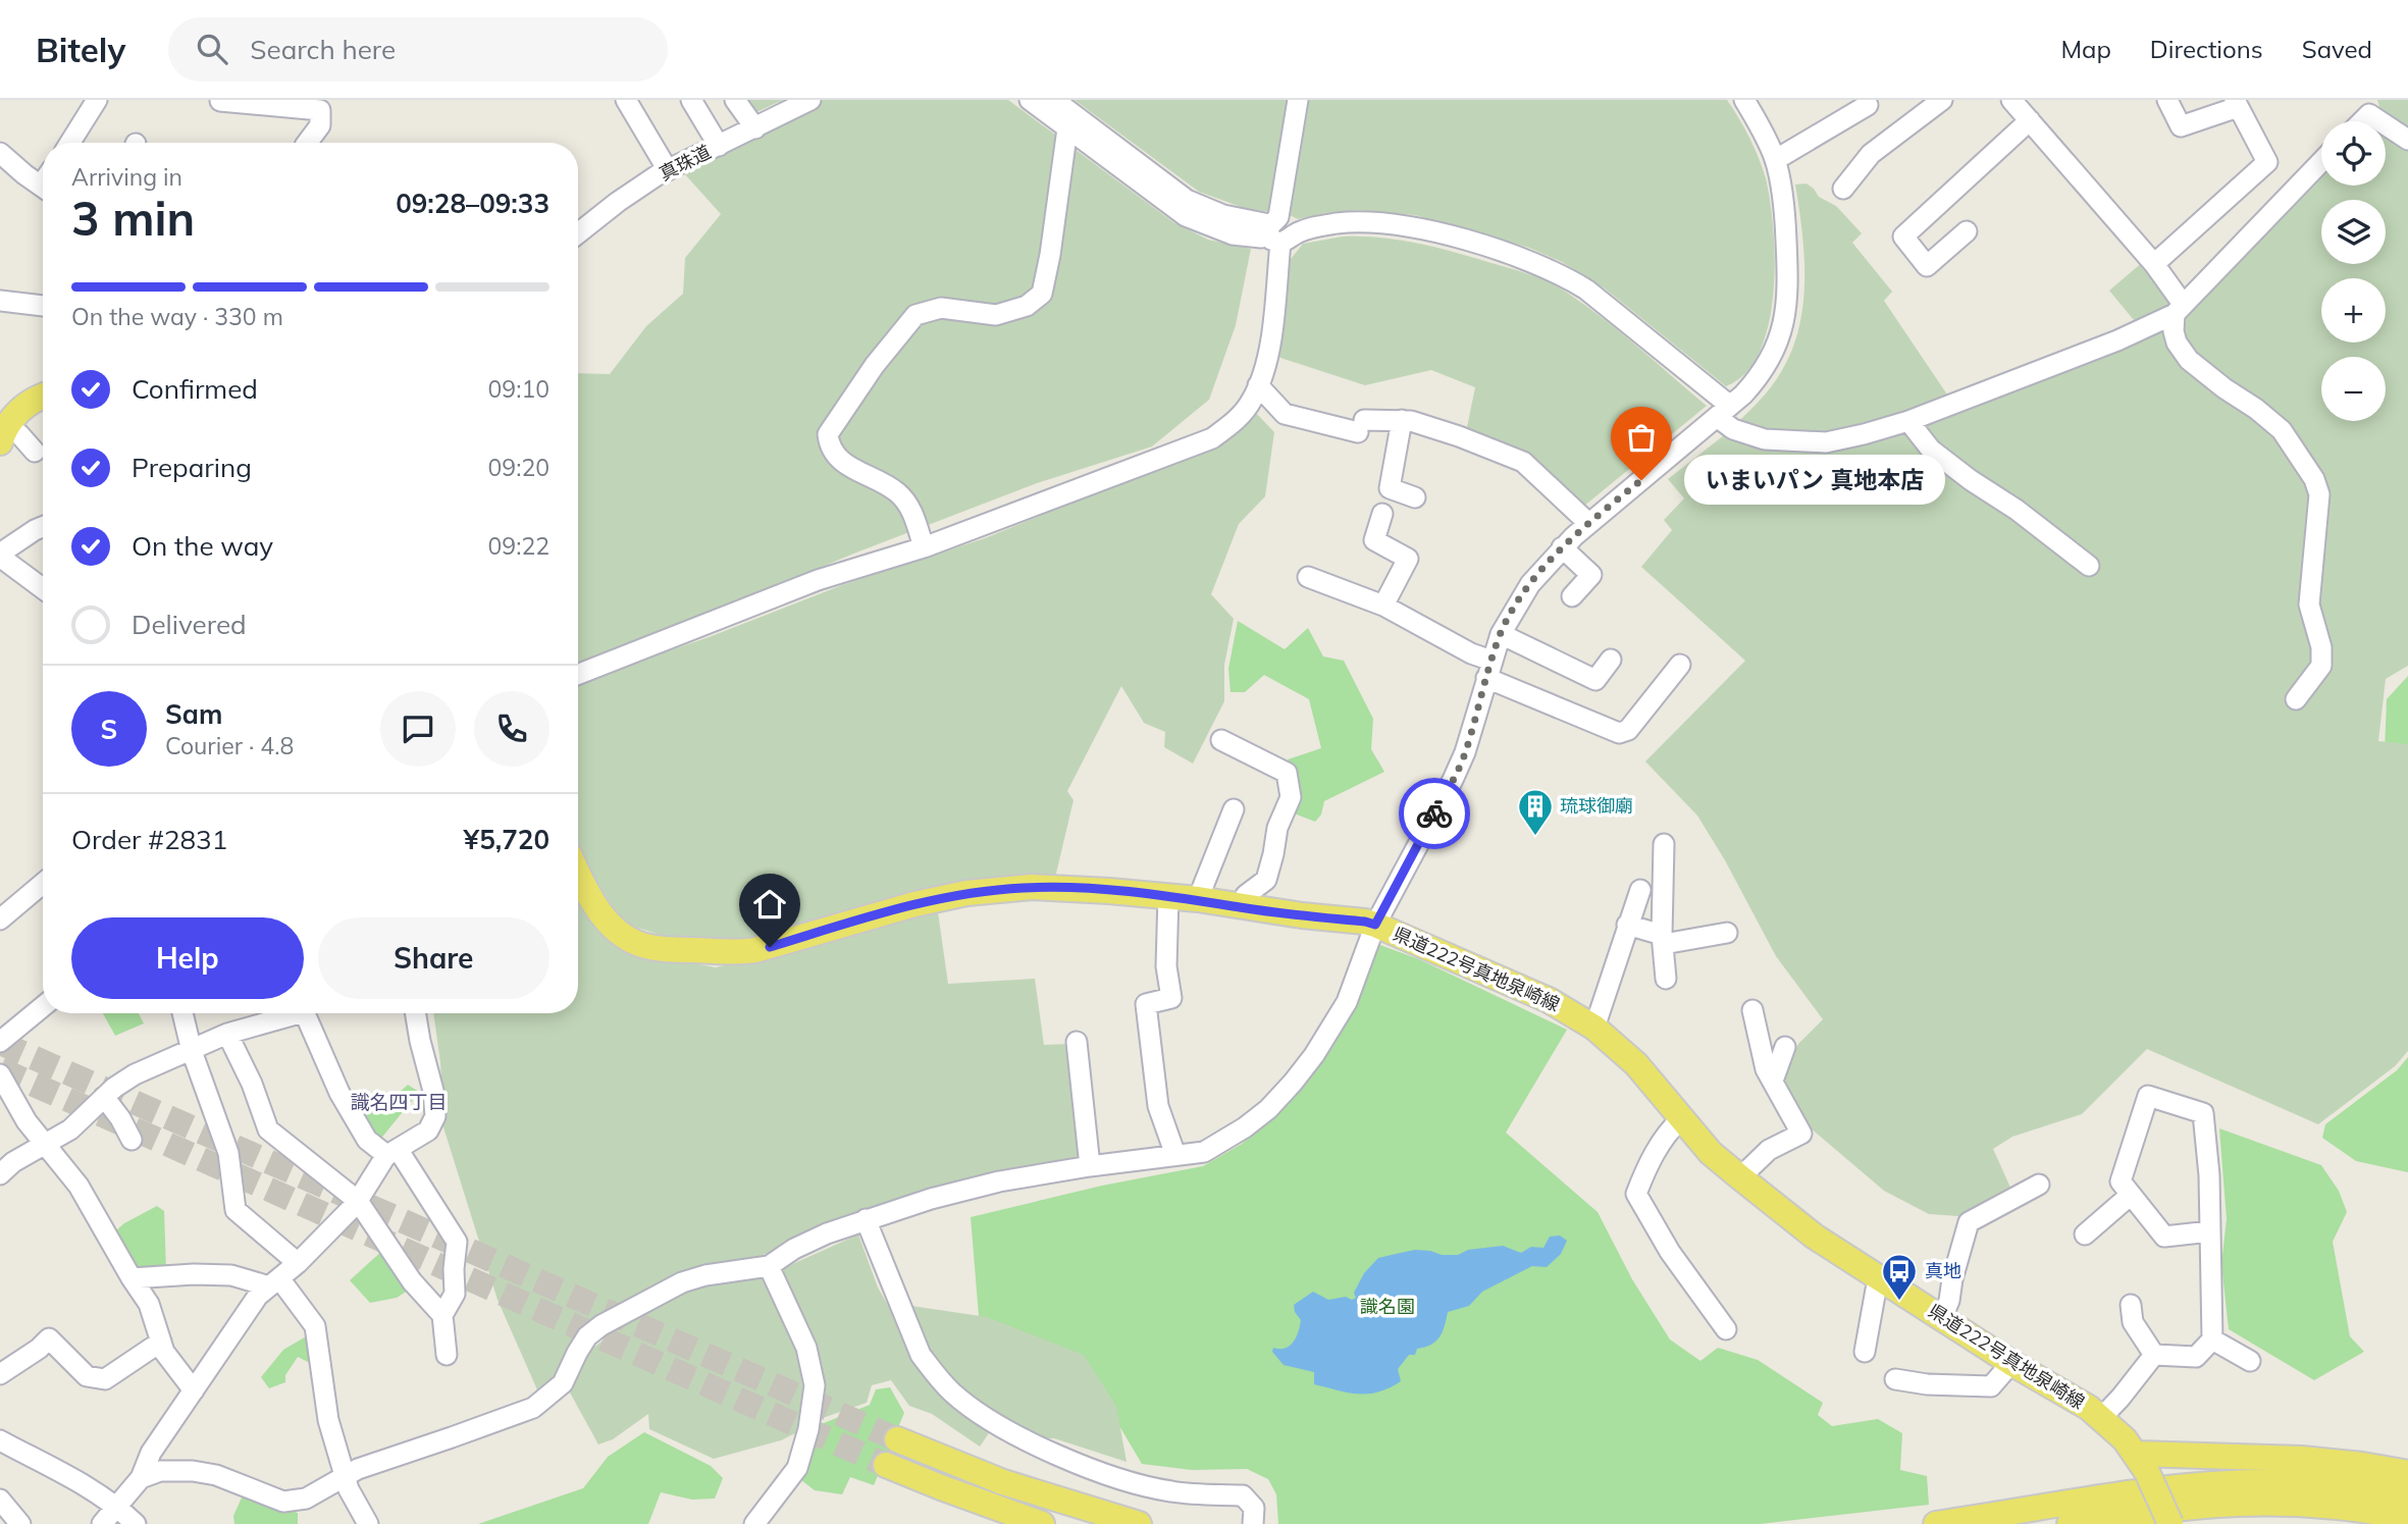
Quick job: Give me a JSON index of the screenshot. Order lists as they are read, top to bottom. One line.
{"streets":{"main road":["県道222号真地泉崎線"],"street":["真珠道"]},"districts":["識名四丁目"],"parks":["識名園"],"places":{"other":["いまいパン 真地本店"],"building":["琉球御廟"],"bus stop":["真地"]},"page":{"header":"Bitely","search":"Search here","nav":["Map","Directions","Saved"],"map_buttons":["+","−"],"heading":["3 min","Arriving in","09:28–09:33"],"panel":["Sam","Courier · 4.8","Order #2831","¥5,720"],"bar":"On the way · 330 m","list":[["Confirmed","09:10"],["Preparing","09:20"],["On the way","09:22"],"Delivered"],"bubble":"いまいパン 真地本店","round":"S","buttons":["Help","Share"]}}
